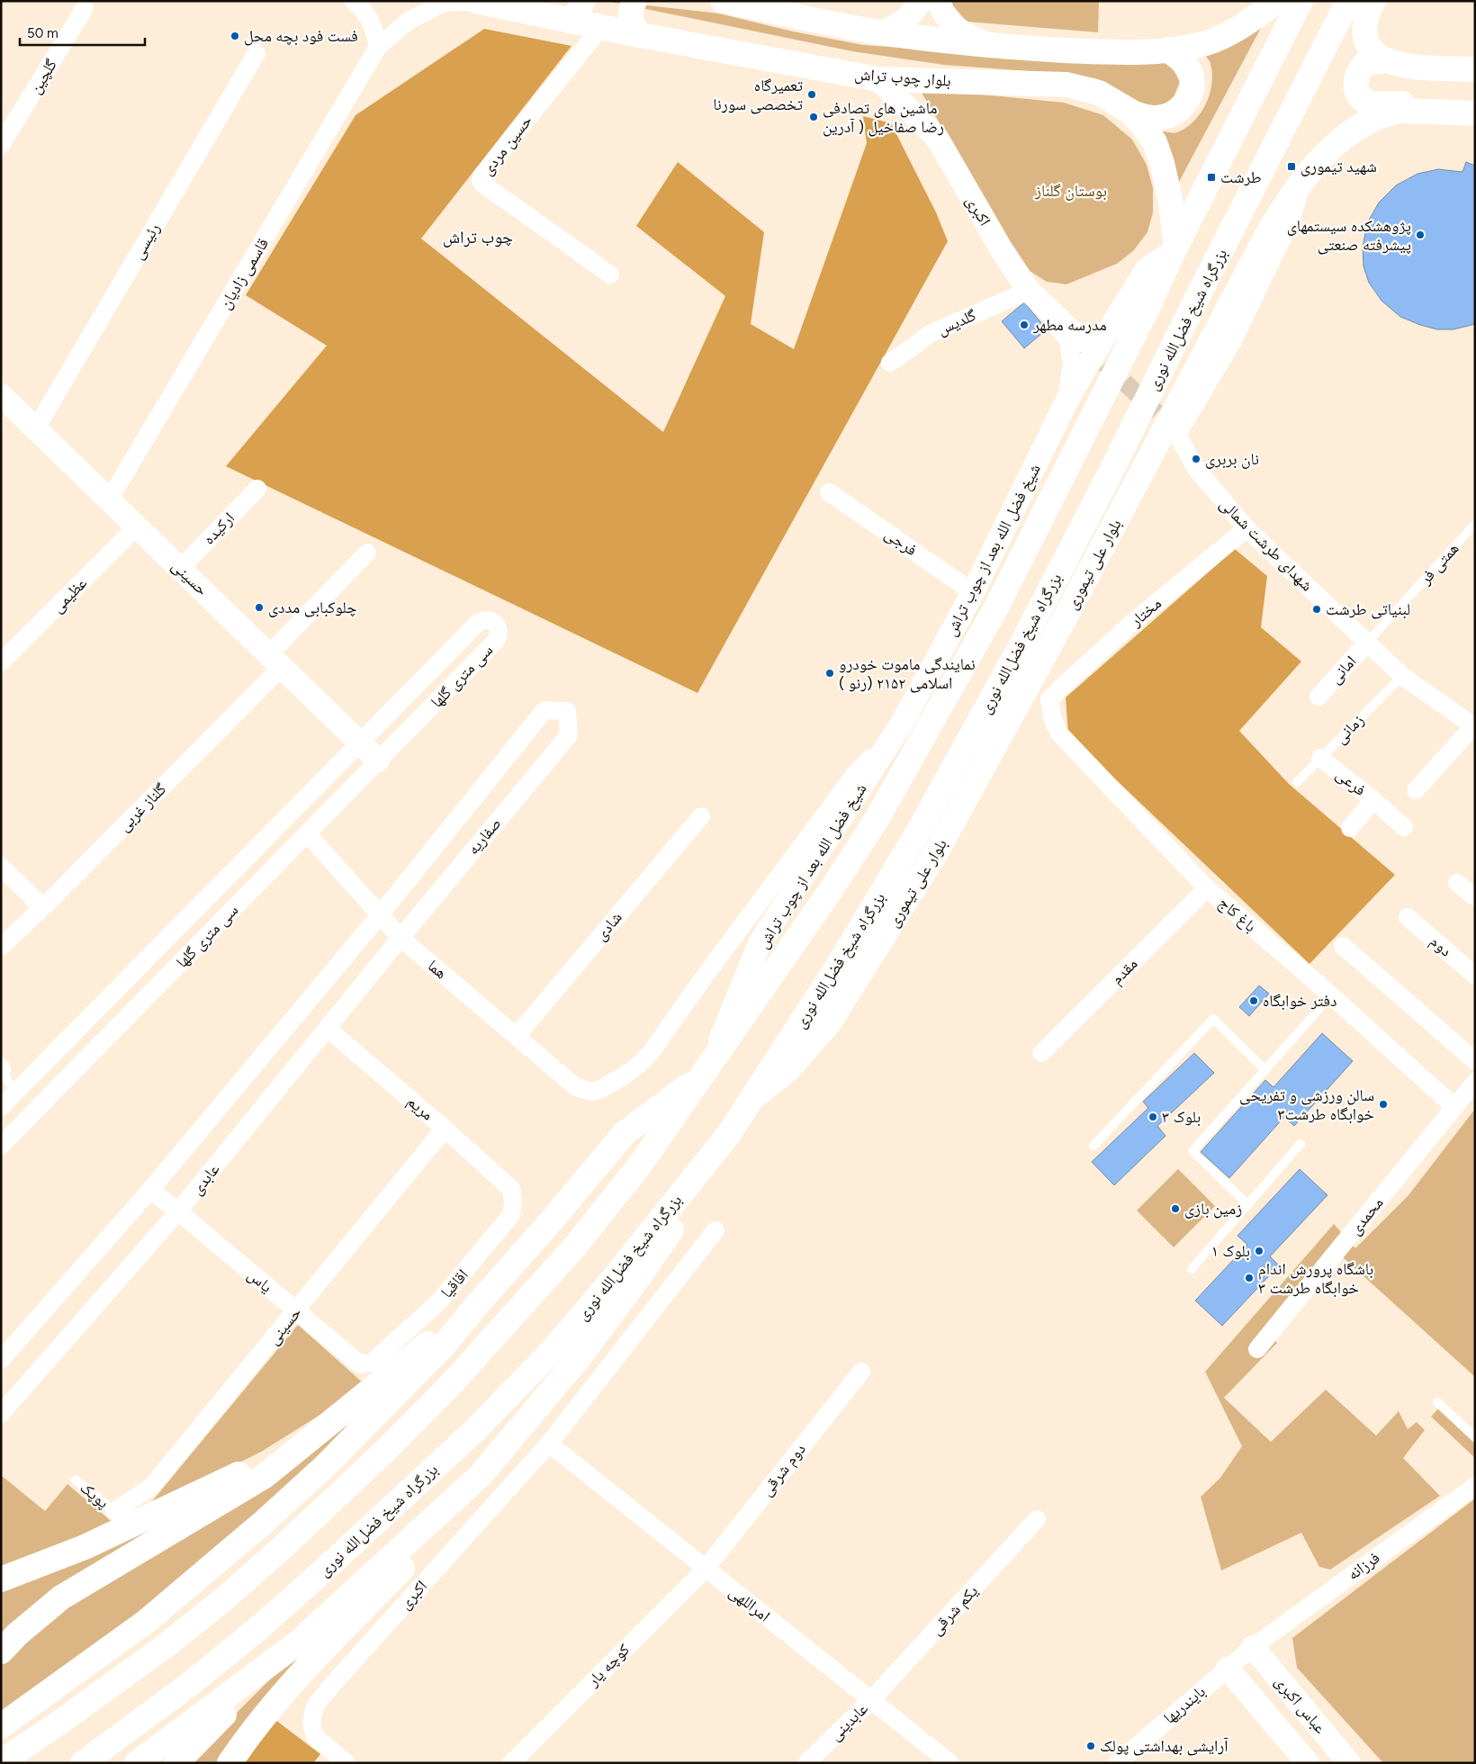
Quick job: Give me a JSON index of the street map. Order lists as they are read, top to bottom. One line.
{"streets":{"main road":["بلوار چوب‌ تراش","بزرگراه شیخ فضل‌الله نوری","بلوار علی تیموری"],"street":["گلچین","حسین مردی","اکبری","رئیسی","قاسمی زادیان","گلدیس","ارکیده","فرجی","شهدای طرشت شمالی","شیخ فضل الله بعد از چوب تراش","حسینی","عظیمی","مختار","امانی","سی متری گلها","فرعی","گلناز غربی","صفاریه","باغ کاج","شادی","دوم","هما","مقدم","مریم","عابدی","محمدی","یاس","اقاقیا","دوم شرقی","فرزانه","امراللهی","یکم شرقی","کوچه یار","بایندریها","عباس اکبری","عابدینی"],"lane":["همتی فر","زمانی","پوپک"]},"crossings":[["بلوار چوب‌ تراش","حسین مردی"],["بلوار چوب‌ تراش","اکبری"],["بلوار چوب‌ تراش","قاسمی زادیان"],["بلوار چوب‌ تراش","شیخ فضل الله بعد از چوب تراش"],["اکبری","گلدیس"],["اکبری","امراللهی"],["رئیسی","حسینی"],["قاسمی زادیان","حسینی"],["بزرگراه شیخ فضل‌الله نوری","بلوار علی تیموری"],["ارکیده","حسینی"],["فرجی","شیخ فضل الله بعد از چوب تراش"],["شهدای طرشت شمالی","همتی فر"],["شهدای طرشت شمالی","بلوار علی تیموری"],["شهدای طرشت شمالی","مختار"],["شهدای طرشت شمالی","امانی"],["شهدای طرشت شمالی","زمانی"],["شیخ فضل الله بعد از چوب تراش","هما"],["همتی فر","امانی"],["حسینی","عظیمی"],["حسینی","سی متری گلها"],["حسینی","گلناز غربی"],["حسینی","مریم"],["حسینی","یاس"],["حسینی","پوپک"],["مختار","باغ کاج"],["سی متری گلها","هما"],["زمانی","فرعی"],["صفاریه","هما"],["صفاریه","عابدی"],["باغ کاج","مقدم"],["باغ کاج","محمدی"],["شادی","هما"],["هما","عابدی"],["مریم","عابدی"],["مریم","اقاقیا"],["عابدی","یاس"],["یاس","اقاقیا"],["دوم شرقی","امراللهی"],["دوم شرقی","کوچه یار"],["فرزانه","بایندریها"],["فرزانه","عباس اکبری"],["امراللهی","یکم شرقی"],["امراللهی","کوچه یار"],["امراللهی","عابدینی"],["یکم شرقی","عابدینی"],["بایندریها","عباس اکبری"]],"districts":["چوب تراش"],"parks":["بوستان گلناز"],"places":{"other":["فست فود بچه محل","تعمیرگاه تخصصی سورنا","ماشین های تصادفی رضا صفاخیل ( آدرین","پژوهشکده سیستمهای پیشرفته صنعتی","مدرسه مطهر","نان بربری","چلوکبابی مددی","لبنیاتی طرشت","نمایندگی ماموت خودرو ( رنو) اسلامی ۲۱۵۲","دفتر خوابگاه","سالن ورزشی و تفریحی خوابگاه طرشت۳","بلوک ۳","زمین بازی","بلوک ۱","باشگاه پرورش اندام خوابگاه طرشت ۳","آرایشی بهداشتی پولک"],"transit":["شهید تیموری","طرشت"]},"scale_bar":"50 m"}
